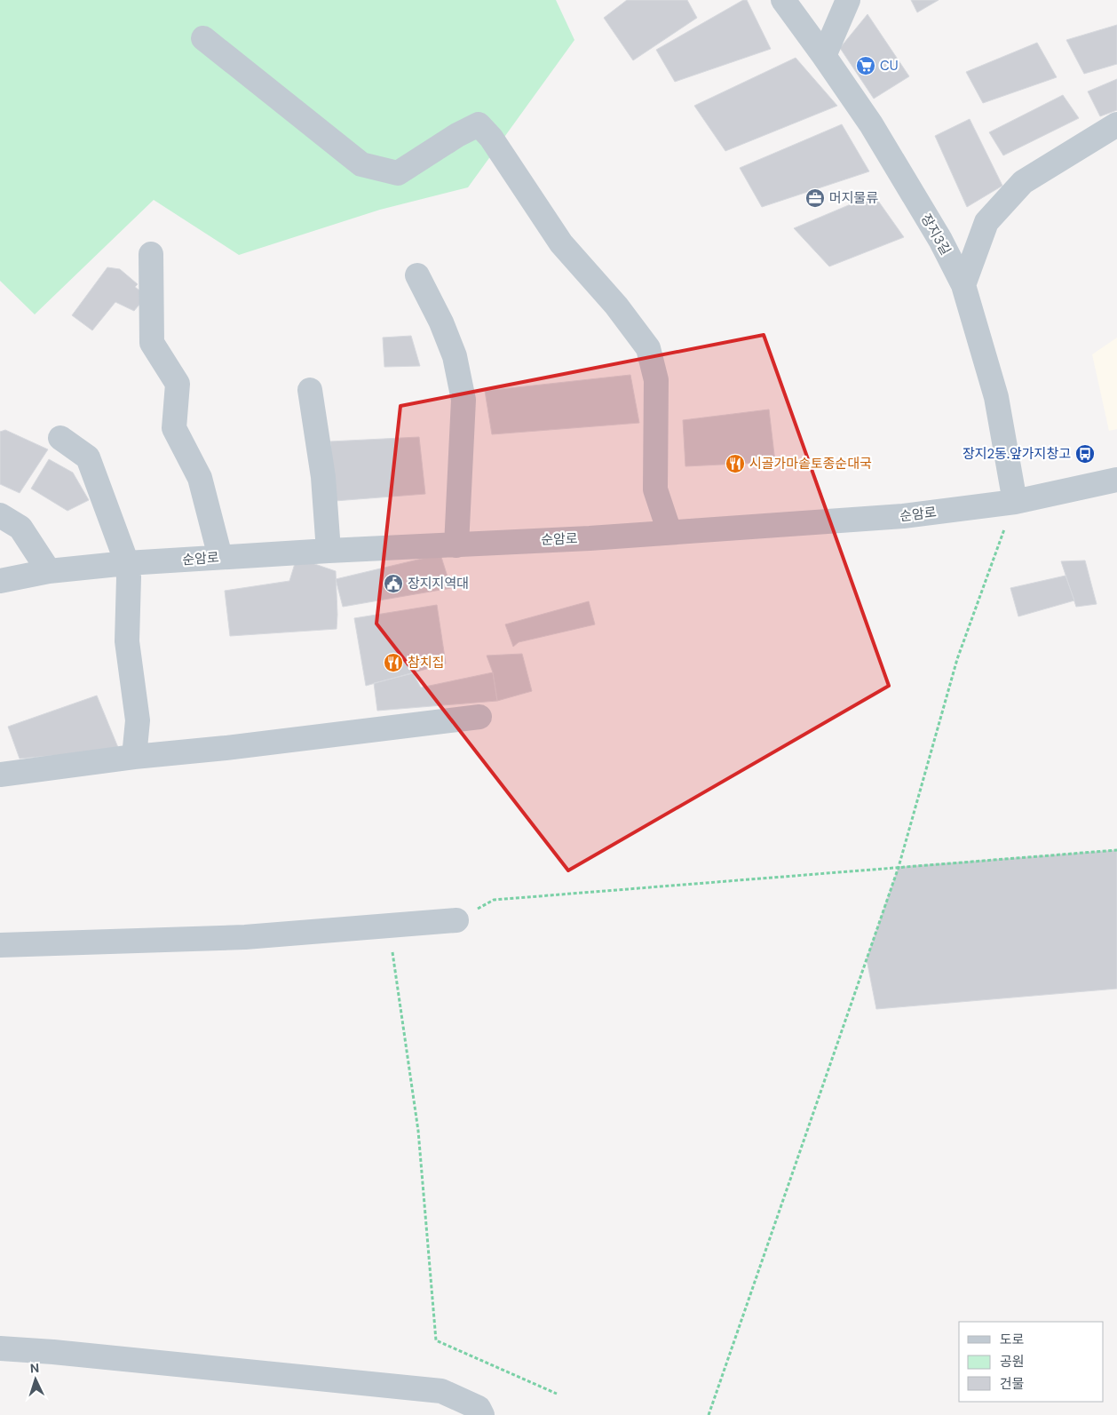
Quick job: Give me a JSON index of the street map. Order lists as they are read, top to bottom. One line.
{"streets":{"street":["장지3길","순암로"]},"crossings":[["장지3길","순암로"]],"places":{"supermarket":["CU"],"office":["머지물류"],"bus stop":["장지2동.앞가지창고"],"restaurant":["시골가마솥토종순대국","참치집"],"public building":["장지지역대"]},"legend":["도로","공원","건물"],"north":"top"}
